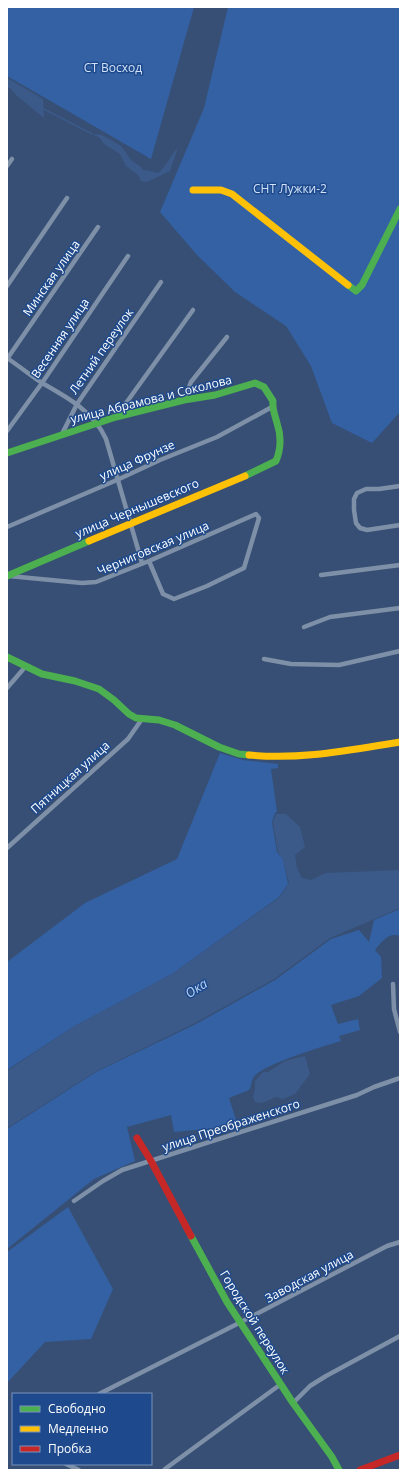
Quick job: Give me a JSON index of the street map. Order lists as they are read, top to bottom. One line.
{"streets":{"street":["Минская улица","Весенняя улица","Летний переулок","улица Абрамова и Соколова","улица Фрунзе","улица Чернышевского","Черниговская улица","Пятницкая улица","улица Преображенского","Заводская улица","Городской переулок"]},"crossings":[["Летний переулок","улица Абрамова и Соколова"],["улица Абрамова и Соколова","улица Фрунзе"],["улица Абрамова и Соколова","улица Чернышевского"],["улица Фрунзе","улица Чернышевского"],["улица Чернышевского","Черниговская улица"],["улица Преображенского","Городской переулок"],["Заводская улица","Городской переулок"]],"water":["Ока"],"parks":["СТ Восход","СНТ Лужки-2"],"legend":["Свободно","Медленно","Пробка"]}
